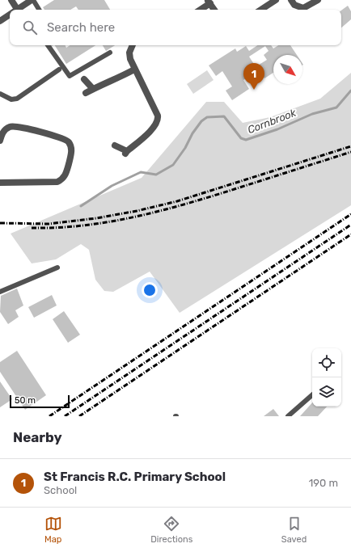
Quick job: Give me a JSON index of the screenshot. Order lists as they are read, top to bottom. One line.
{"water":["Cornbrook"],"scale_bar":"50 m","north":"bottom right","page":{"search":"Search here","pins":"1","scale":"50 m","heading":"Nearby","list":[{"mark":"1","name":"St Francis R.C. Primary School","note":"School","value":"190 m"}],"nav":["Map","Directions","Saved"]}}
